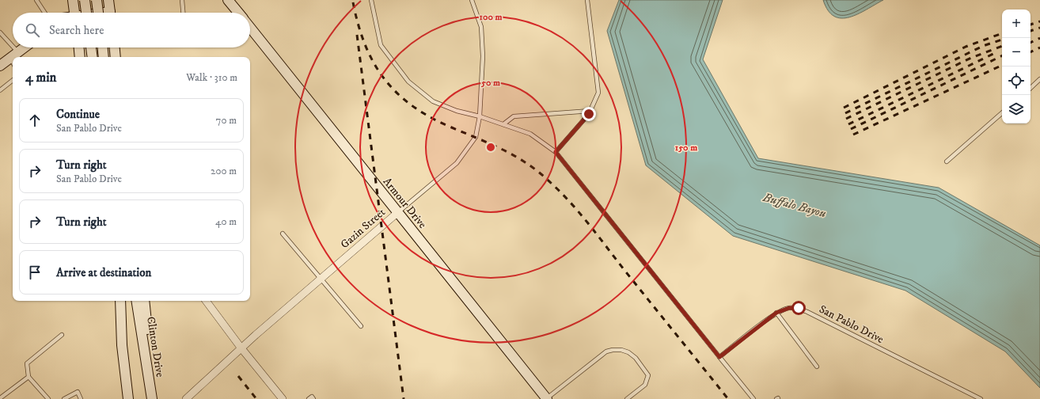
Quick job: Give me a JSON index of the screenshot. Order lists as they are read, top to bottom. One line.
{"streets":{"street":["Armour Drive","Gazin Street","Clinton Drive"],"lane":["San Pablo Drive"]},"crossings":[["Armour Drive","Gazin Street"]],"water":["Buffalo Bayou"],"page":{"map_buttons":["+","−"],"search":"Search here","heading":["4 min","Walk · 310 m"],"list":[["Continue","San Pablo Drive","70 m"],["Turn right","San Pablo Drive","200 m"],["Turn right","40 m"],"Arrive at destination"]},"rings":["100 m","50 m","150 m"]}
